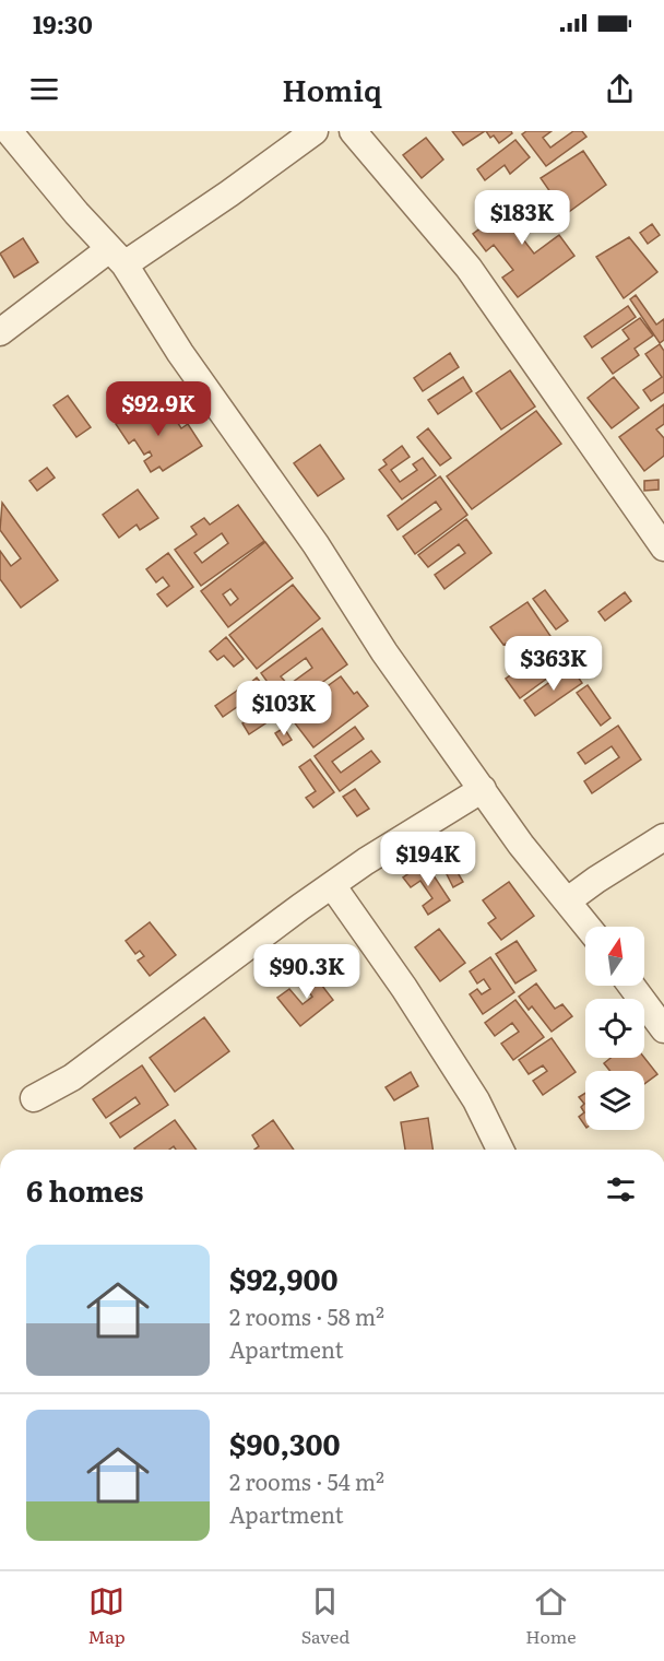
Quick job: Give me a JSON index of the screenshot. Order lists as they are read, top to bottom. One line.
{"north":"top","page":{"status":"19:30","header":"Homiq","price":["$183K","$92.9K","$363K","$103K","$194K","$90.3K"],"heading":"6 homes","list":[{"name":"$92,900","note":"2 rooms · 58 m² · Apartment"},{"name":"$90,300","note":"2 rooms · 54 m² · Apartment"}],"tabs":["Map","Saved","Home"]}}
